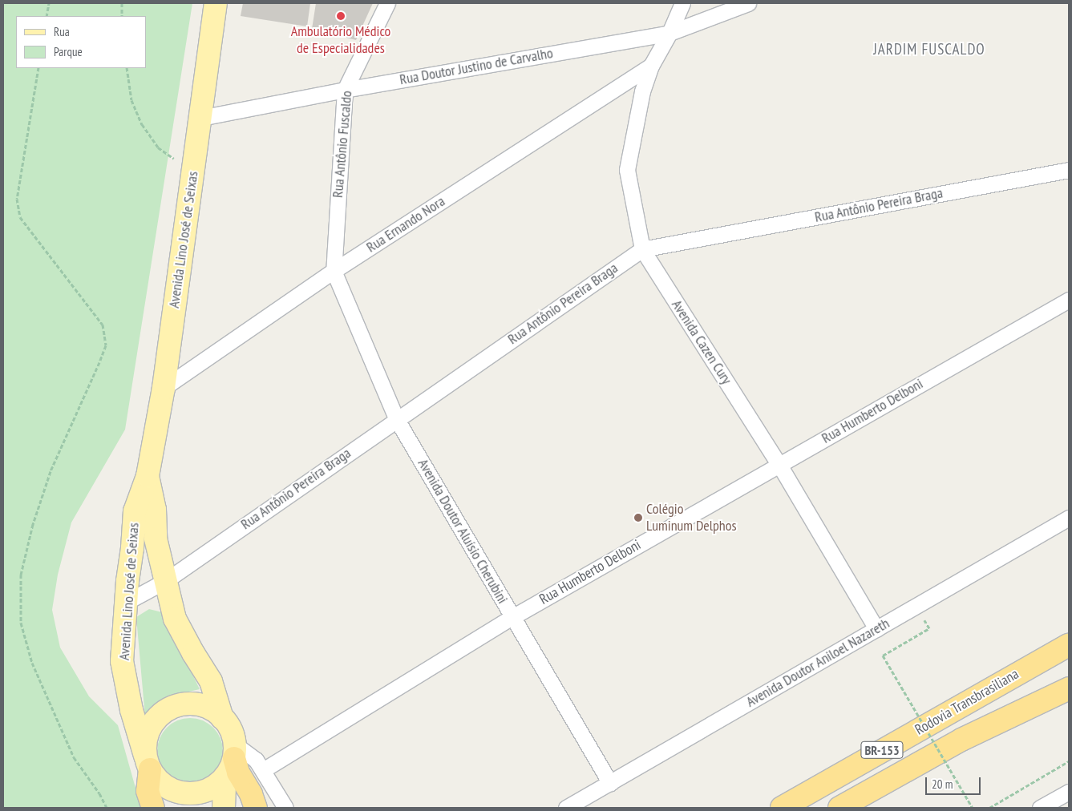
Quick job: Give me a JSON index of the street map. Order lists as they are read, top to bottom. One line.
{"streets":{"highway":["Rodovia Transbrasiliana","BR-153"],"main road":["Avenida Lino José de Seixas"],"street":["Rua Doutor Justino de Carvalho","Rua Antônio Fuscaldo","Rua Antônio Pereira Braga","Rua Ernando Nora","Avenida Cazen Cury","Rua Humberto Delboni","Avenida Doutor Aluísio Cherubini","Avenida Doutor Aniloel Nazareth"]},"crossings":[["Rua Doutor Justino de Carvalho","Rua Antônio Fuscaldo"],["Rua Doutor Justino de Carvalho","Avenida Lino José de Seixas"],["Rua Doutor Justino de Carvalho","Avenida Cazen Cury"],["Rua Antônio Fuscaldo","Rua Ernando Nora"],["Rua Antônio Fuscaldo","Avenida Doutor Aluísio Cherubini"],["Rua Antônio Pereira Braga","Avenida Lino José de Seixas"],["Rua Antônio Pereira Braga","Avenida Cazen Cury"],["Rua Antônio Pereira Braga","Avenida Doutor Aluísio Cherubini"],["Rua Ernando Nora","Avenida Lino José de Seixas"],["Rua Ernando Nora","Avenida Cazen Cury"],["Rua Ernando Nora","Avenida Doutor Aluísio Cherubini"],["Avenida Cazen Cury","Rua Humberto Delboni"],["Avenida Cazen Cury","Avenida Doutor Aniloel Nazareth"],["Rua Humberto Delboni","Avenida Doutor Aluísio Cherubini"],["Avenida Doutor Aluísio Cherubini","Avenida Doutor Aniloel Nazareth"]],"districts":["JARDIM FUSCALDO"],"places":["Ambulatório Médico de Especialidades","Colégio Luminum Delphos"],"legend":["Rua","Parque"],"scale_bar":"20 m"}
